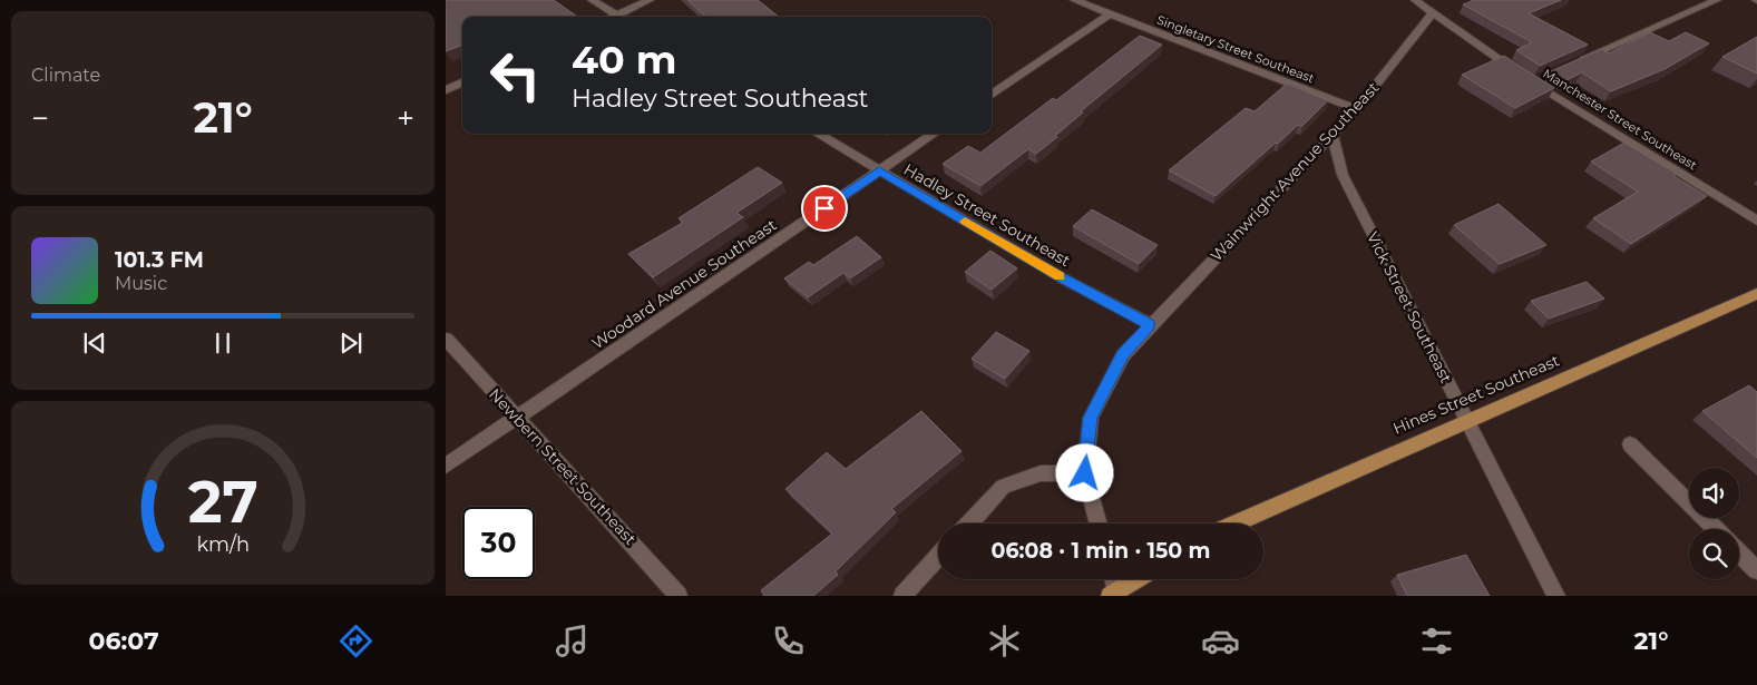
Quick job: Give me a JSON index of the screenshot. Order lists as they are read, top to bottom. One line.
{"streets":{"main road":["Hines Street Southeast"],"street":["Singletary Street Southeast","Manchester Street Southeast","Wainwright Avenue Southeast","Hadley Street Southeast","Woodard Avenue Southeast","Vick Street Southeast","Newbern Street Southeast"]},"crossings":[["Singletary Street Southeast","Wainwright Avenue Southeast"],["Manchester Street Southeast","Wainwright Avenue Southeast"],["Wainwright Avenue Southeast","Hadley Street Southeast"],["Wainwright Avenue Southeast","Vick Street Southeast"],["Hadley Street Southeast","Woodard Avenue Southeast"],["Woodard Avenue Southeast","Newbern Street Southeast"],["Vick Street Southeast","Hines Street Southeast"]],"page":{"tile":"Climate","turn":["40 m","Hadley Street Southeast"],"heat":["−","21°","+"],"song":["101.3 FM","Music"],"limit":"30","trip":"06:08 · 1 min · 150 m","tabs":["06:07","21°"],"gauge":["27","km/h"]}}
